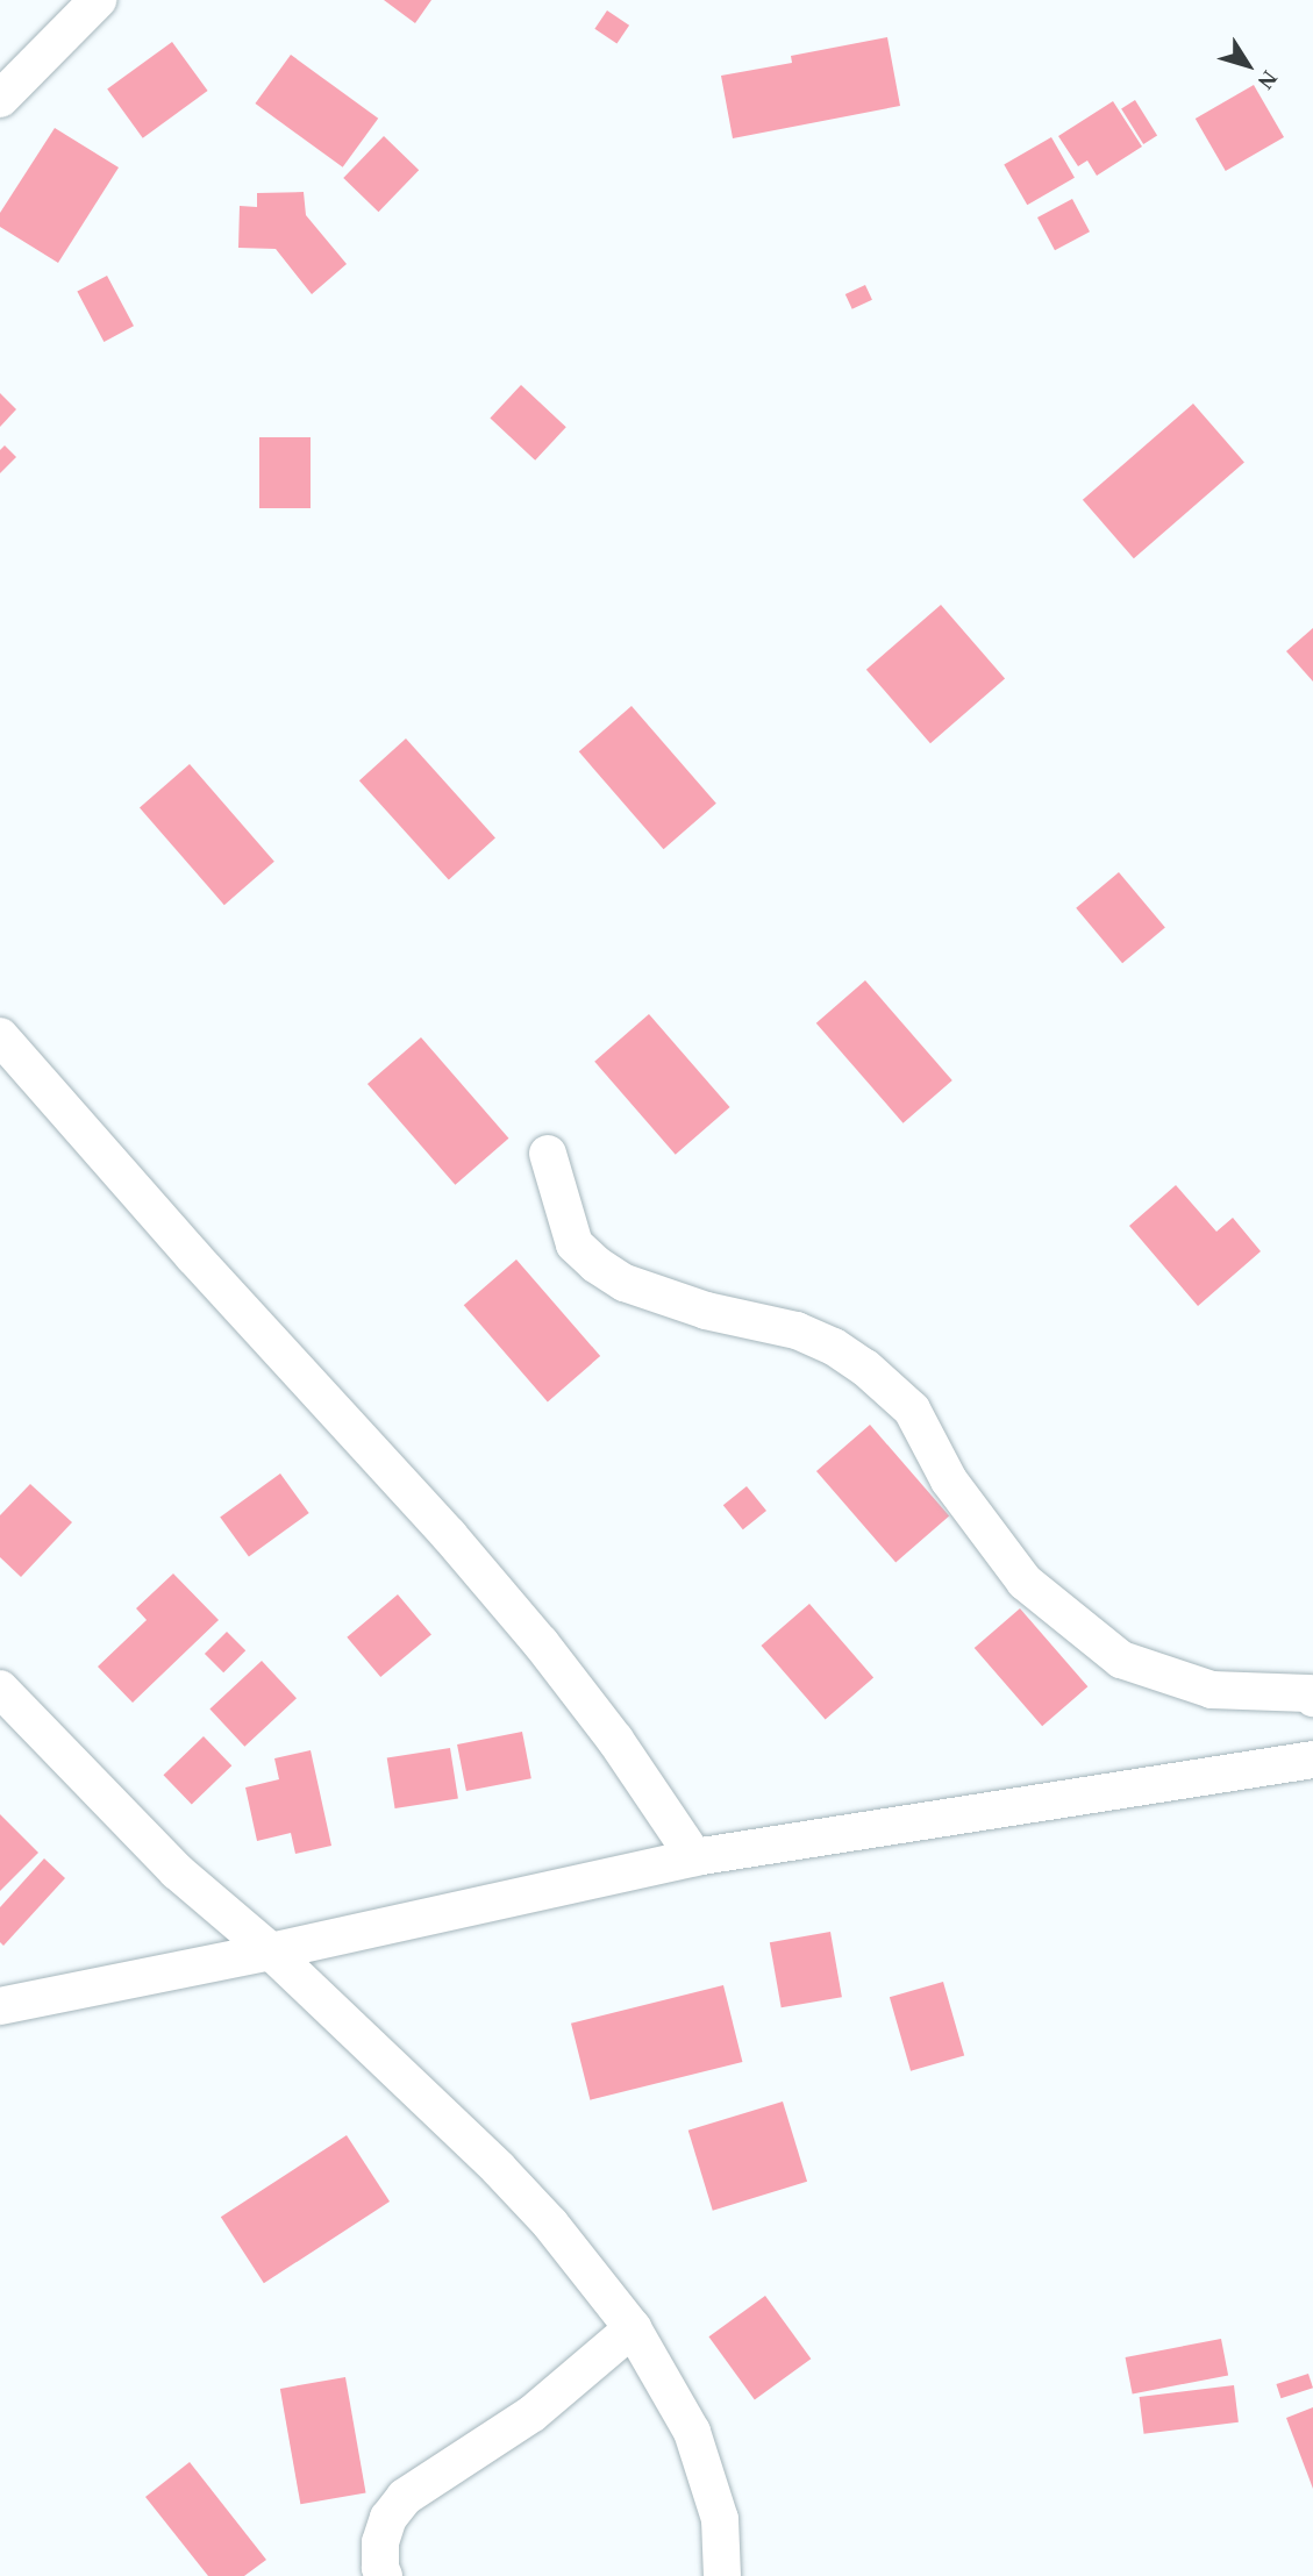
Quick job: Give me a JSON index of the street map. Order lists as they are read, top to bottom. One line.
{"north":"bottom right"}
